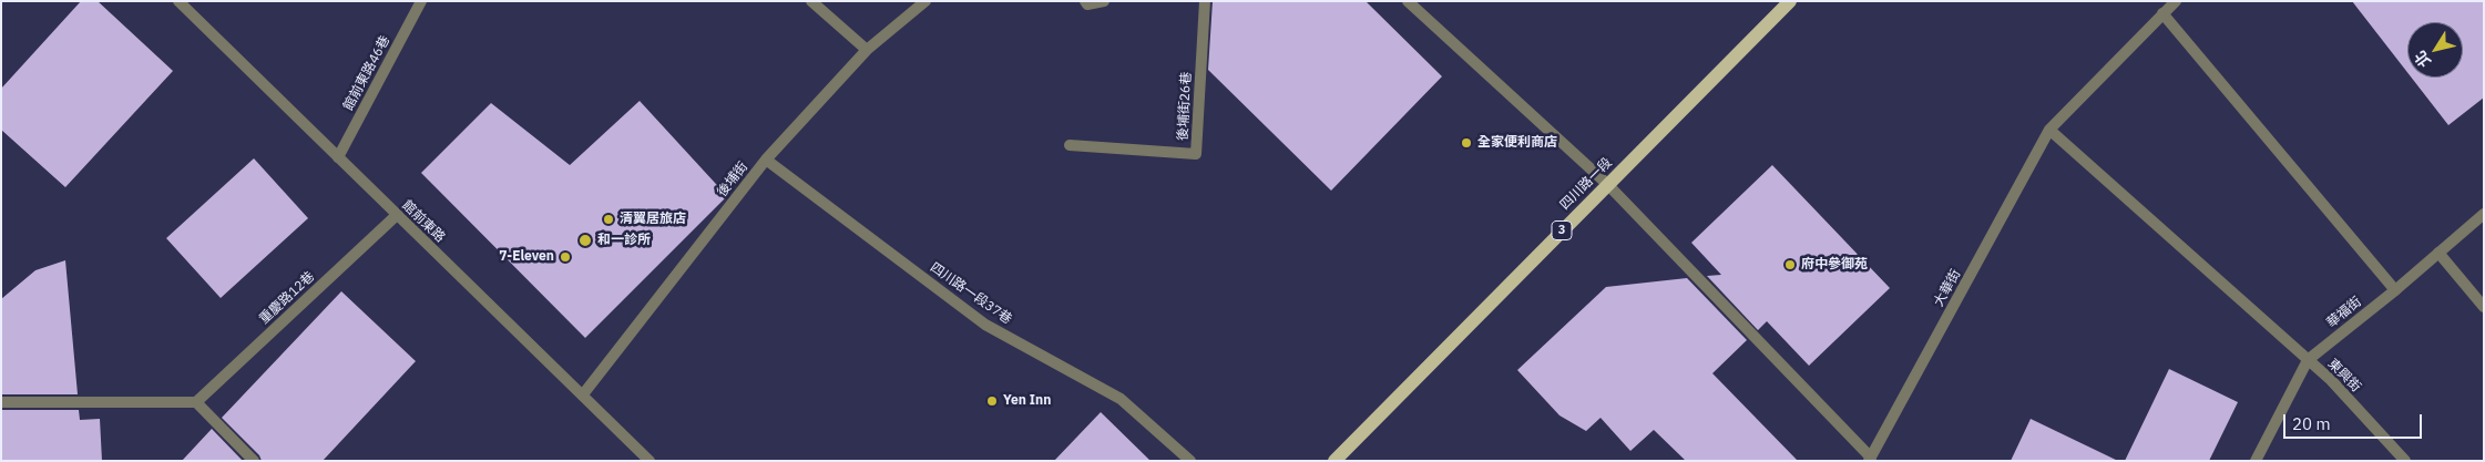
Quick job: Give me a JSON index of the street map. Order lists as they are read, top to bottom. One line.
{"streets":{"main road":["四川路一段","3"],"street":["館前東路46巷","後埔街26巷","後埔街","館前東路","大華街","四川路一段37巷","重慶路12巷","華福街","東興街"]},"crossings":[["館前東路46巷","館前東路"],["後埔街","館前東路"],["後埔街","四川路一段37巷"],["館前東路","重慶路12巷"],["華福街","東興街"]],"places":["全家便利商店","清翼居旅店","和一診所","7-Eleven","府中參御苑","Yen Inn"],"scale_bar":"20 m","north":"bottom left"}
